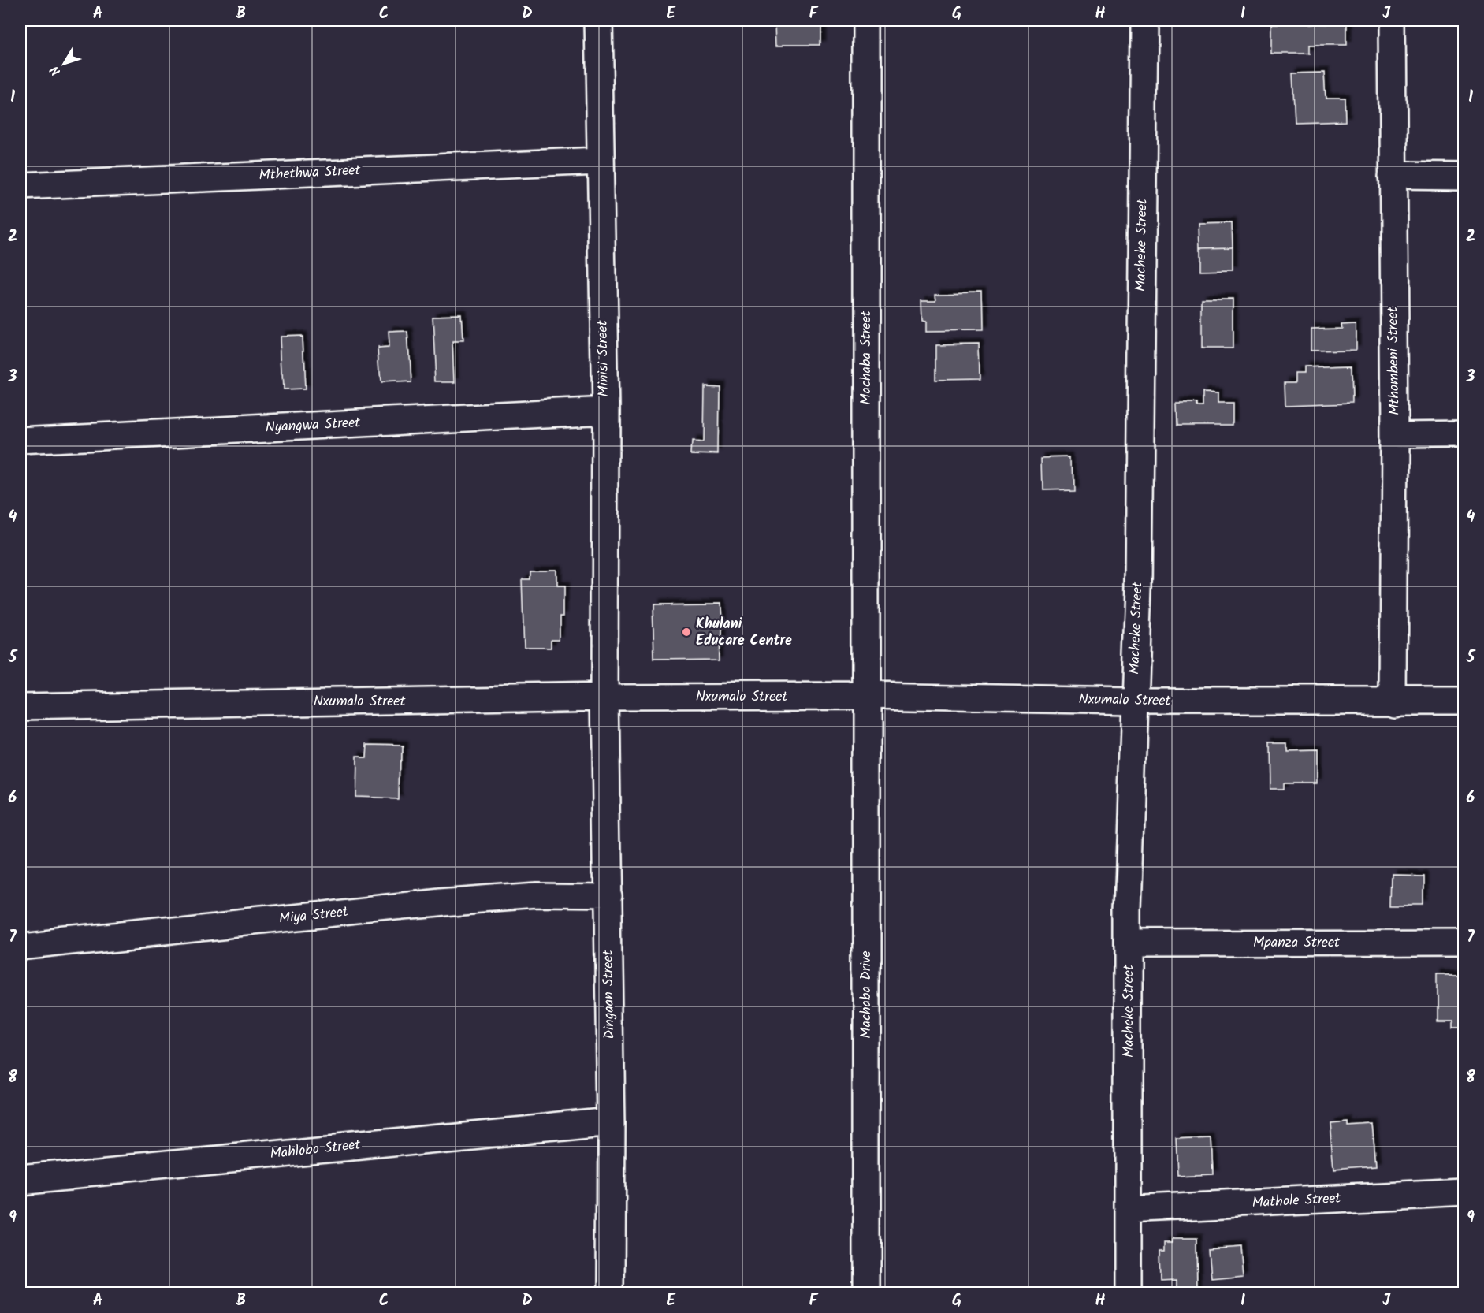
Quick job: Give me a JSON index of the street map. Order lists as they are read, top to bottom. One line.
{"streets":{"street":["Mthethwa Street","Macheke Street","Machaba Street","Minisi Street","Mthombeni Street","Nyangwa Street","Nxumalo Street","Miya Street","Mpanza Street","Dingaan Street","Machaba Drive","Mahlobo Street","Mathole Street"]},"crossings":[["Mthethwa Street","Minisi Street"],["Macheke Street","Nxumalo Street"],["Macheke Street","Mpanza Street"],["Macheke Street","Mathole Street"],["Machaba Street","Nxumalo Street"],["Machaba Street","Machaba Drive"],["Minisi Street","Nyangwa Street"],["Minisi Street","Nxumalo Street"],["Minisi Street","Dingaan Street"],["Mthombeni Street","Nxumalo Street"],["Nxumalo Street","Dingaan Street"],["Nxumalo Street","Machaba Drive"],["Miya Street","Dingaan Street"],["Dingaan Street","Mahlobo Street"]],"places":["Khulani Educare Centre"],"north":"bottom left","grid":{"columns":["A","B","C","D","E","F","G","H","I","J"],"rows":["1","2","3","4","5","6","7","8","9"]}}
